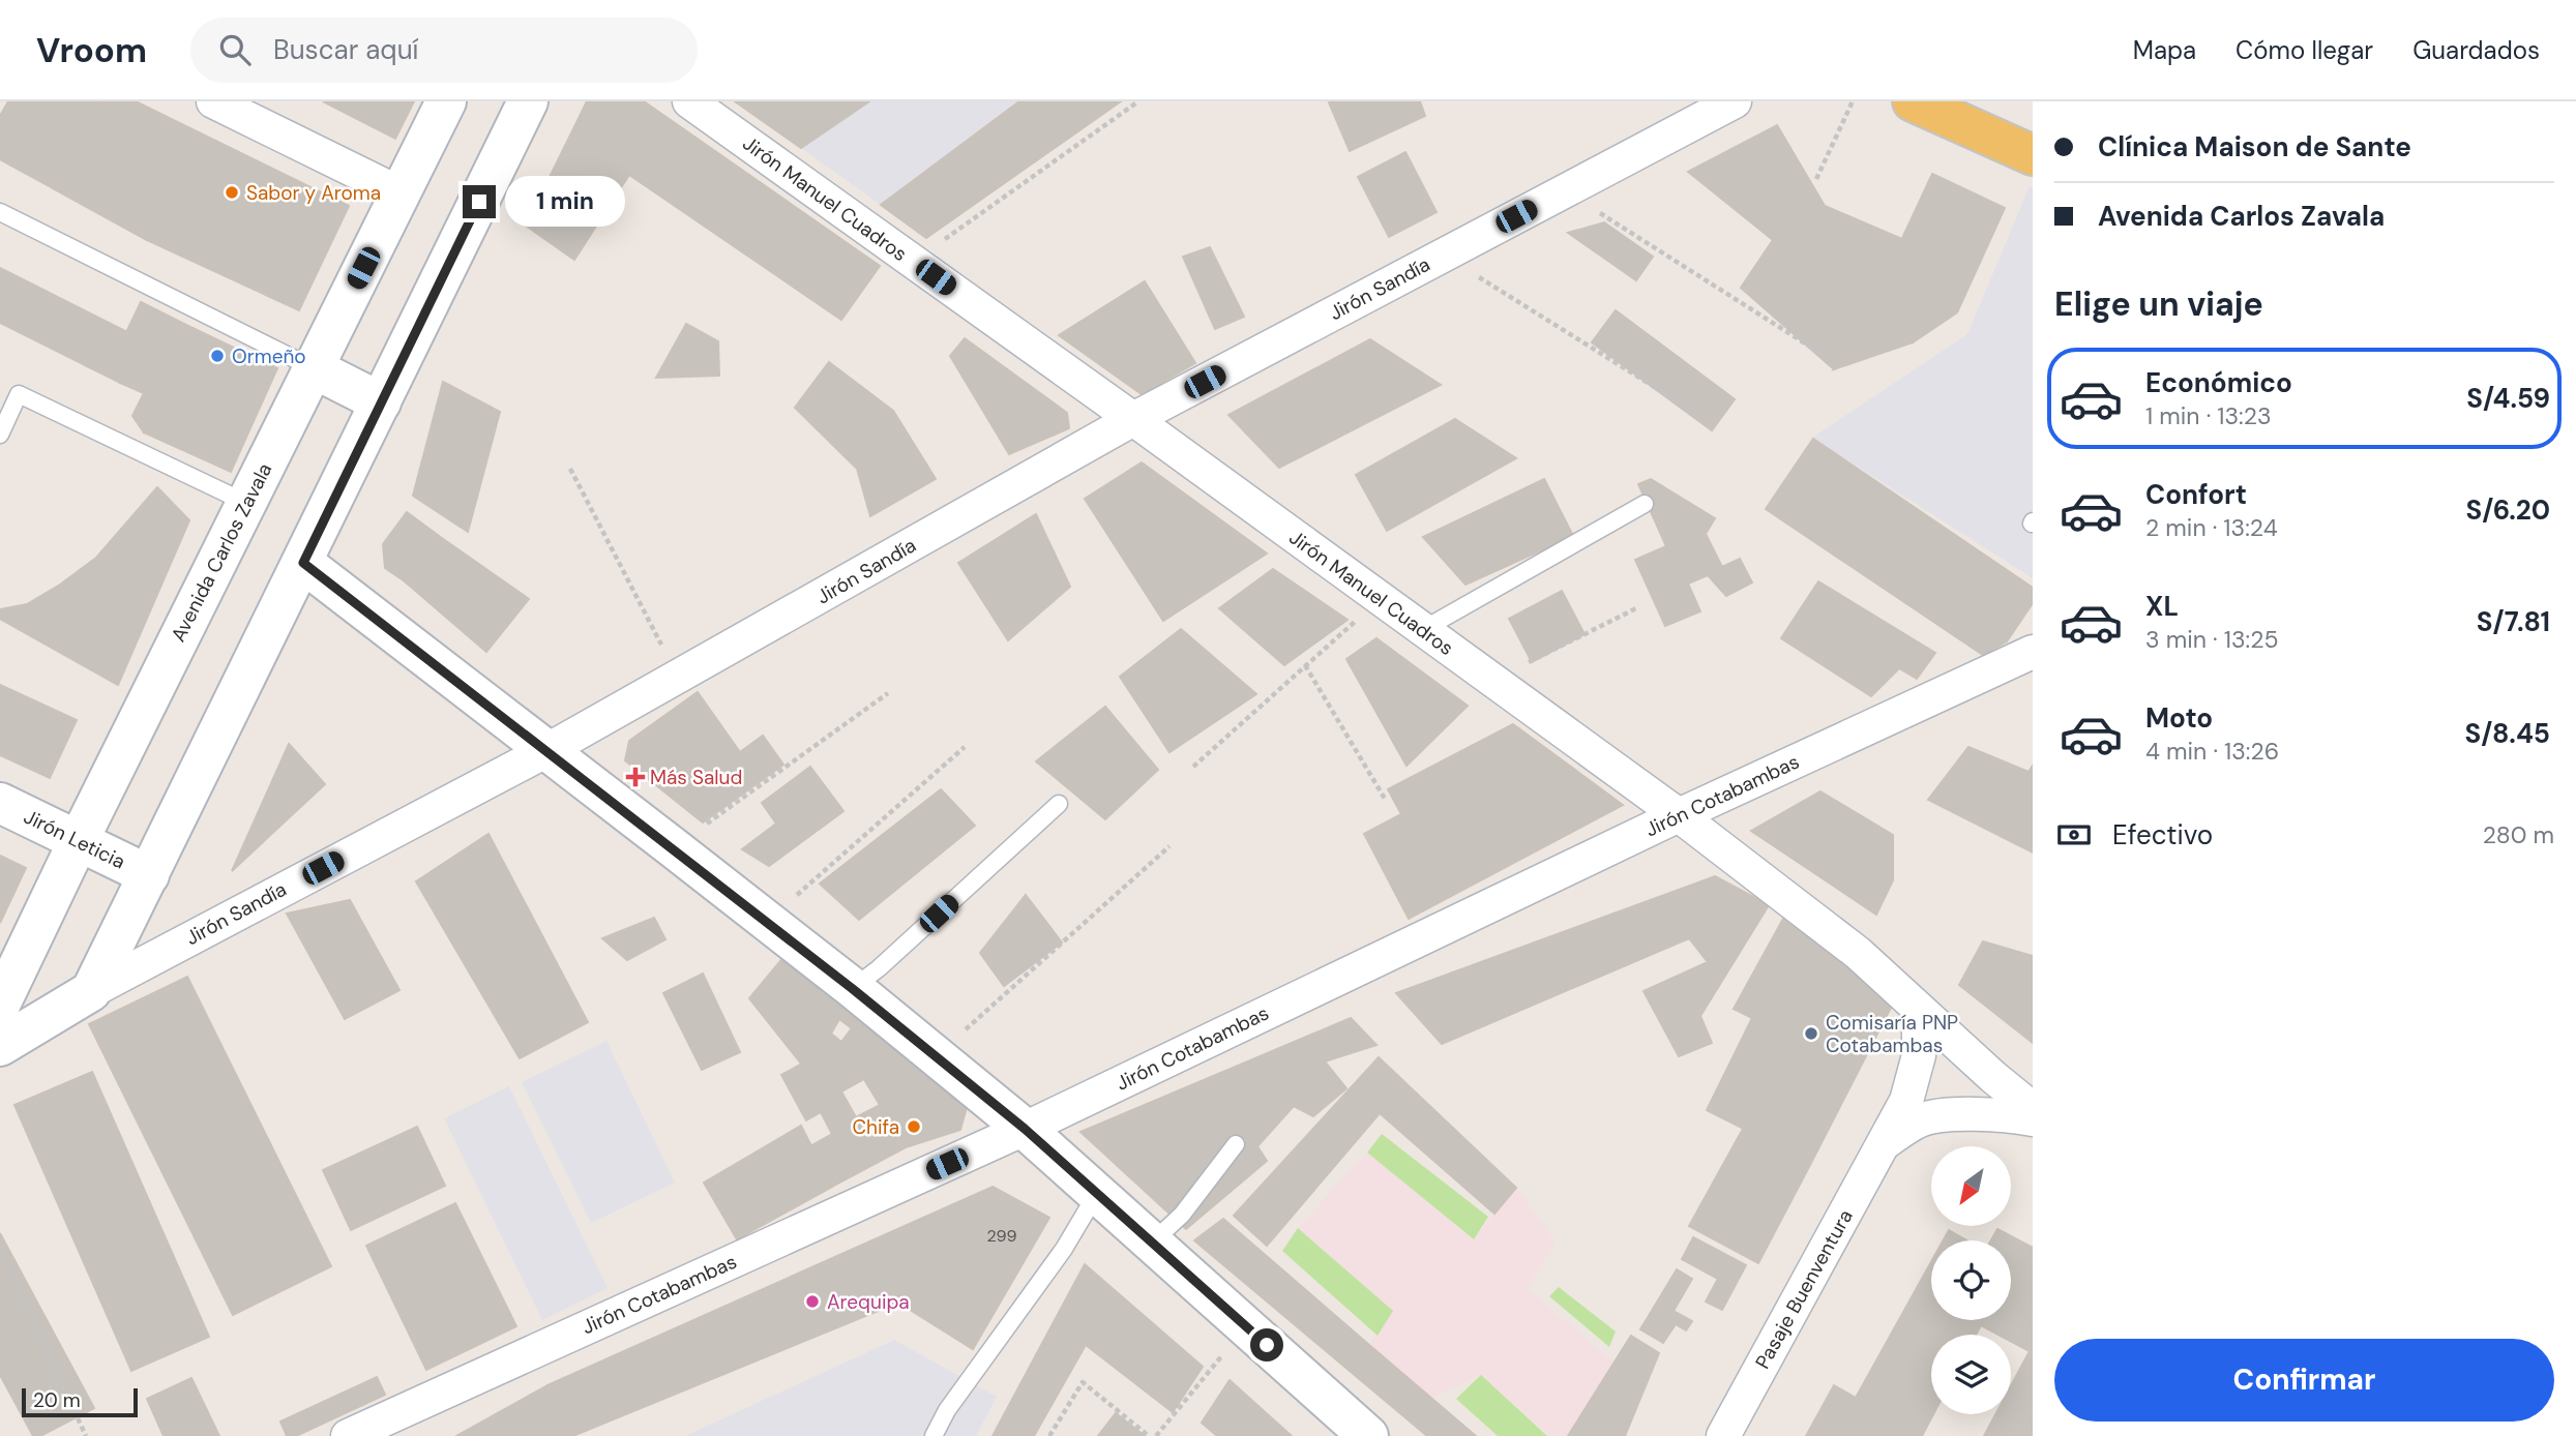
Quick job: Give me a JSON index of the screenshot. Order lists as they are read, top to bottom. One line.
{"streets":{"main road":["Jirón Sandía","Avenida Carlos Zavala","Jirón Leticia"],"street":["Jirón Manuel Cuadros","Jirón Cotabambas","Pasaje Buenventura"]},"crossings":[["Jirón Manuel Cuadros","Jirón Sandía"],["Jirón Manuel Cuadros","Jirón Cotabambas"],["Jirón Manuel Cuadros","Pasaje Buenventura"],["Avenida Carlos Zavala","Jirón Leticia"]],"places":{"other":["Sabor y Aroma","Ormeño","Comisaría PNP Cotabambas","Chifa","Arequipa"],"health":["Más Salud"]},"house_numbers":["299"],"scale_bar":"20 m","north":"bottom left","page":{"header":"Vroom","search":"Buscar aquí","nav":["Mapa","Cómo llegar","Guardados"],"banner":["Clínica Maison de Sante","Avenida Carlos Zavala"],"bubble":"1 min","heading":"Elige un viaje","list":[{"name":"Económico","note":"1 min · 13:23","value":"S/4.59"},{"name":"Confort","note":"2 min · 13:24","value":"S/6.20"},{"name":"XL","note":"3 min · 13:25","value":"S/7.81"},{"name":"Moto","note":"4 min · 13:26","value":"S/8.45"}],"pay":["Efectivo","280 m"],"buttons":"Confirmar","scale":"20 m"}}
